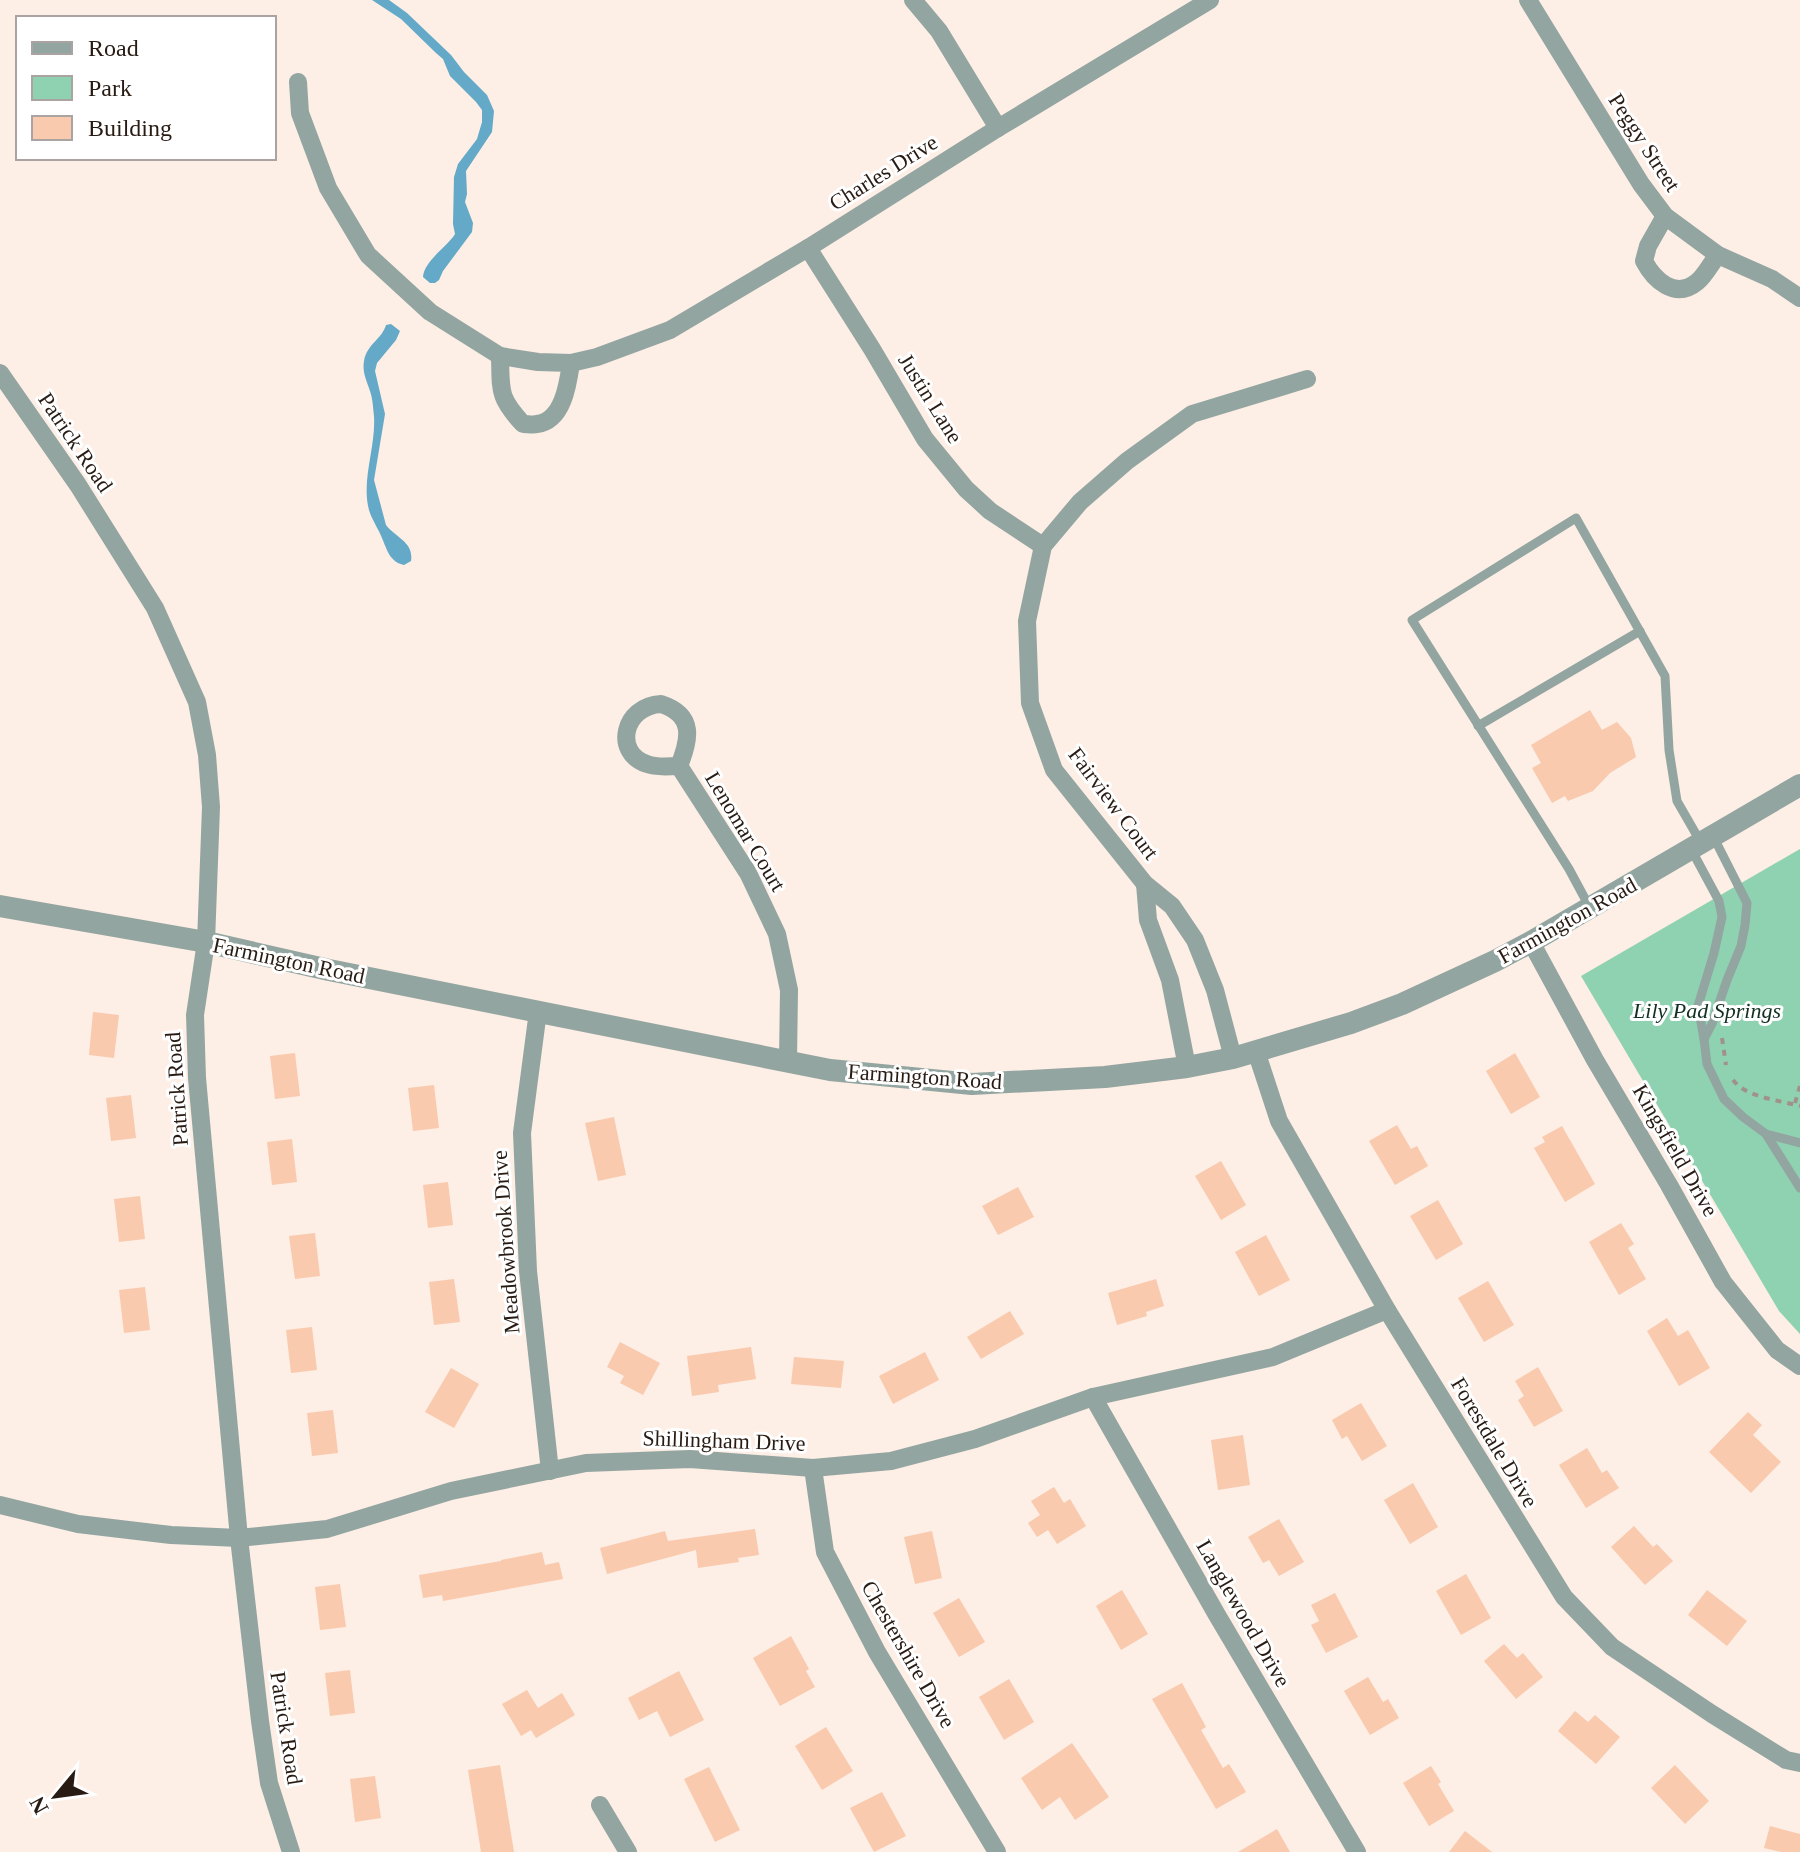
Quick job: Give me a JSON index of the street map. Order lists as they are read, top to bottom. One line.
{"streets":{"street":["Peggy Street","Charles Drive","Justin Lane","Patrick Road","Fairview Court","Lenomar Court","Farmington Road","Kingsfield Drive","Meadowbrook Drive","Shillingham Drive","Forestdale Drive","Langlewood Drive","Chestershire Drive"]},"crossings":[["Charles Drive","Justin Lane"],["Justin Lane","Fairview Court"],["Patrick Road","Farmington Road"],["Patrick Road","Shillingham Drive"],["Fairview Court","Farmington Road"],["Lenomar Court","Farmington Road"],["Farmington Road","Kingsfield Drive"],["Farmington Road","Meadowbrook Drive"],["Farmington Road","Forestdale Drive"],["Meadowbrook Drive","Shillingham Drive"],["Shillingham Drive","Forestdale Drive"],["Shillingham Drive","Langlewood Drive"],["Shillingham Drive","Chestershire Drive"]],"parks":["Lily Pad Springs"],"legend":["Road","Park","Building"],"north":"bottom left"}
